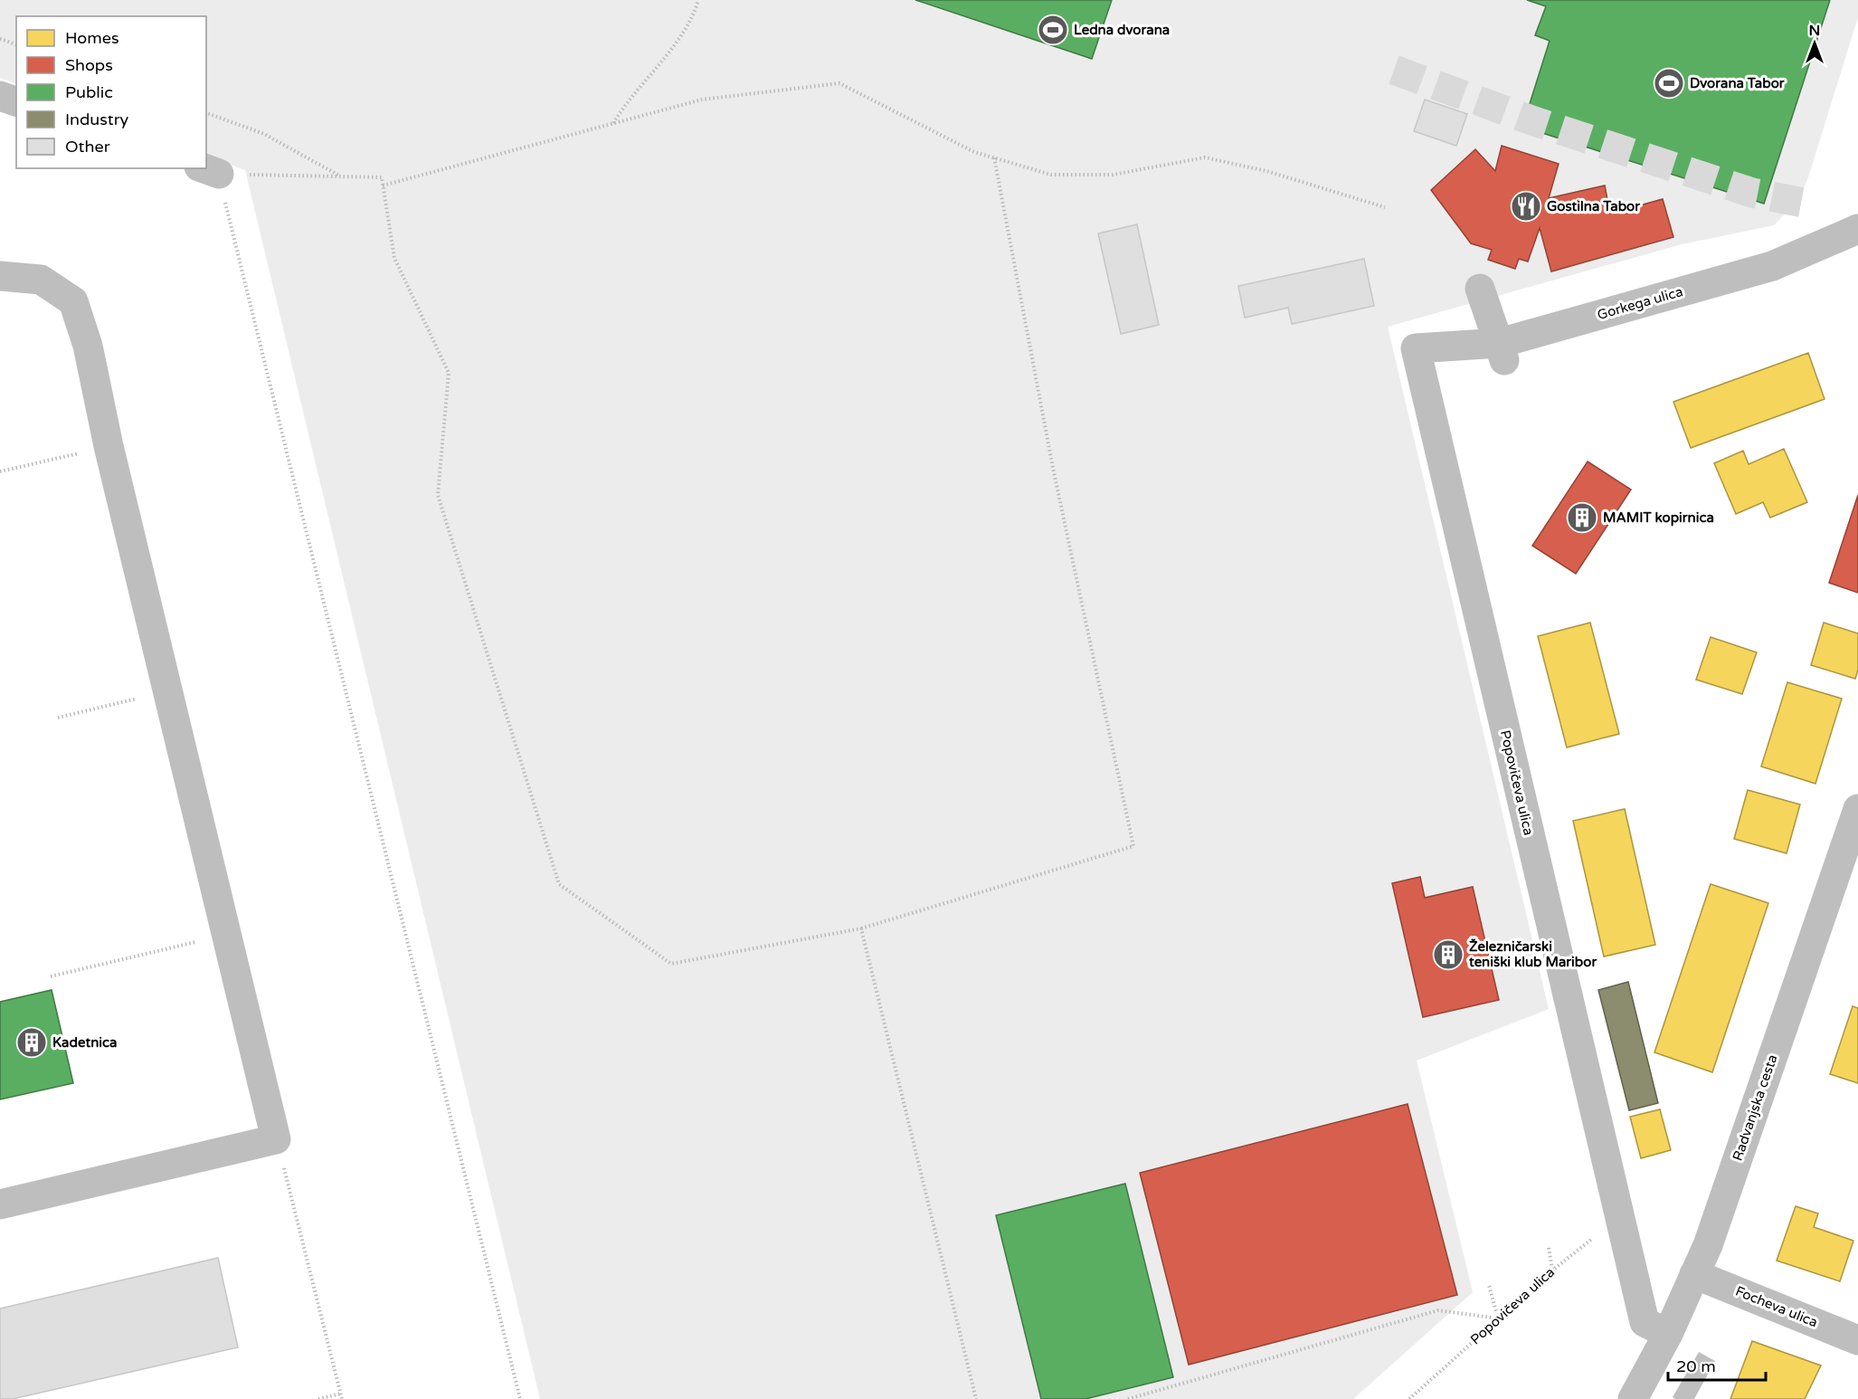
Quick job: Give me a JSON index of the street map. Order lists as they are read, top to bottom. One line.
{"streets":{"street":["Gorkega ulica","Popovičeva ulica","Radvanjska cesta","Focheva ulica"]},"crossings":[["Gorkega ulica","Popovičeva ulica"],["Popovičeva ulica","Radvanjska cesta"],["Radvanjska cesta","Focheva ulica"]],"places":{"sports":["Ledna dvorana","Dvorana Tabor"],"restaurant":["Gostilna Tabor"],"building":["MAMIT kopirnica","Železničarski teniški klub Maribor","Kadetnica"]},"legend":["Homes","Shops","Public","Industry","Other"],"scale_bar":"20 m","north":"top"}
